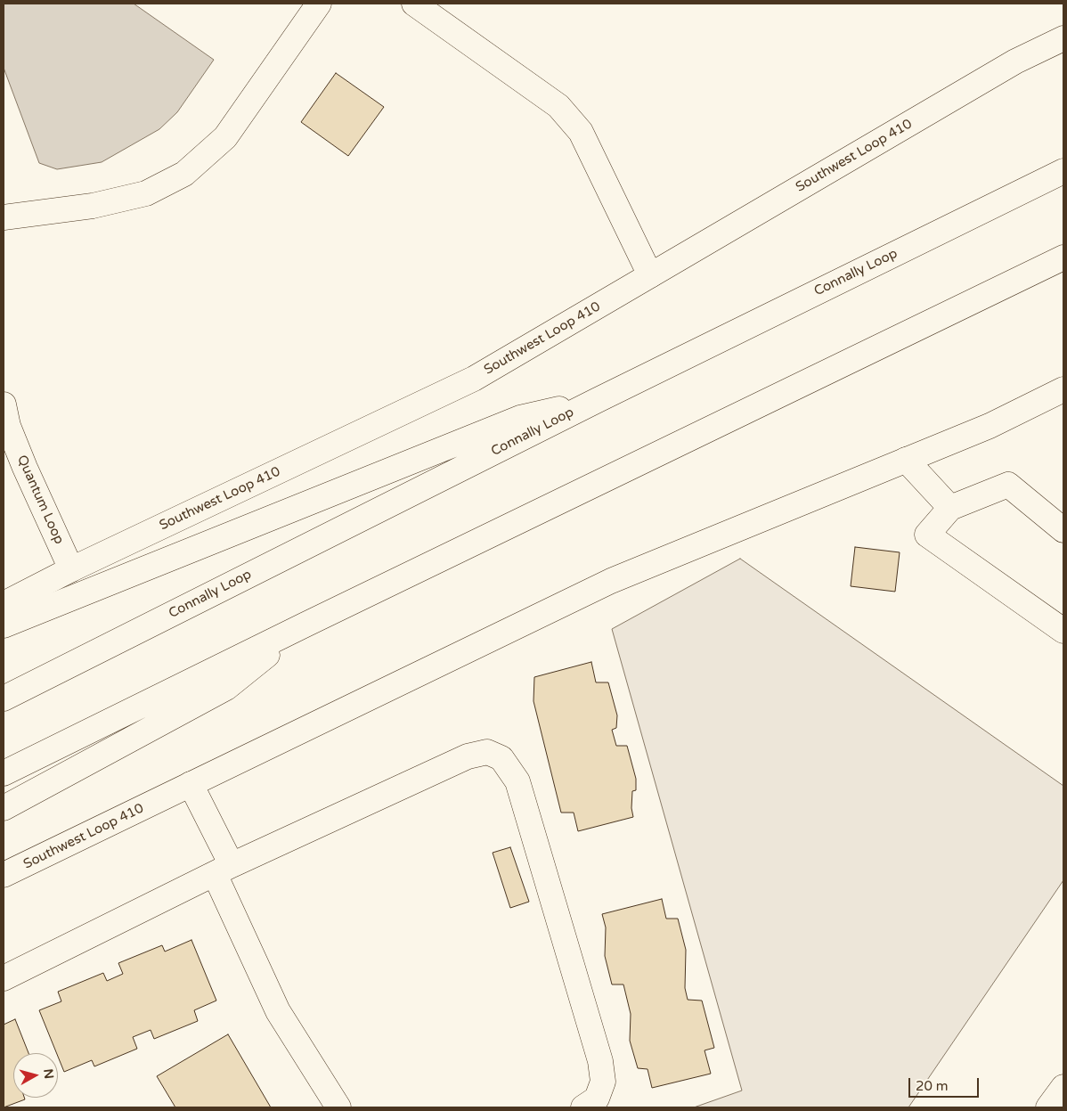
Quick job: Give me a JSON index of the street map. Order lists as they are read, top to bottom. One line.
{"streets":{"main road":["Southwest Loop 410","Connally Loop","Quantum Loop"]},"crossings":[["Southwest Loop 410","Quantum Loop"]],"scale_bar":"20 m","north":"right"}
